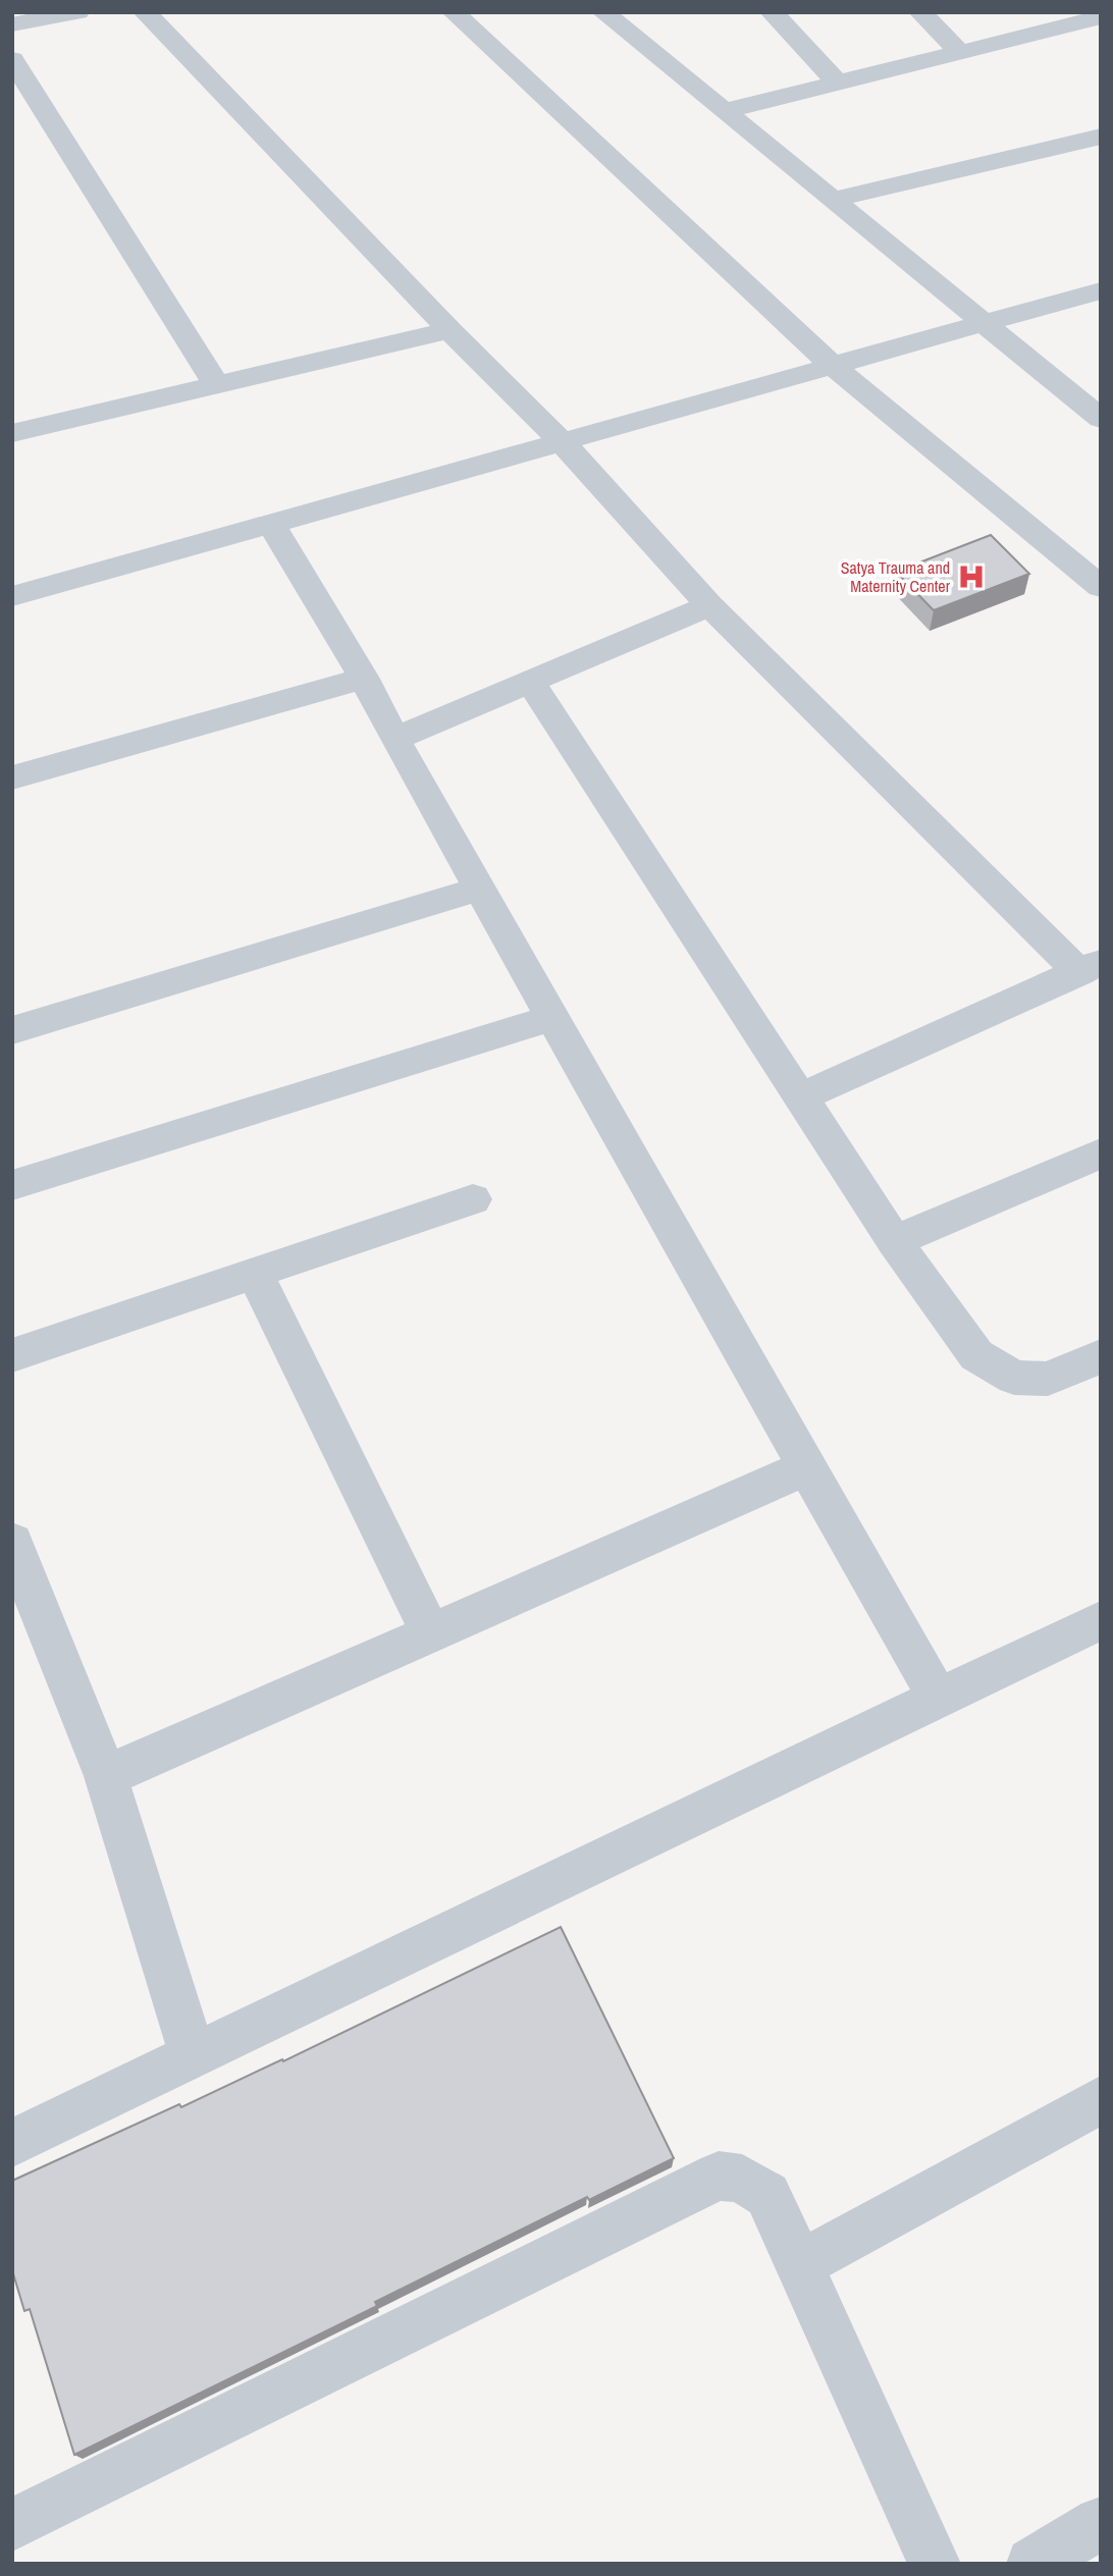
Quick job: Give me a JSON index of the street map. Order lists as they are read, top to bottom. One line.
{"places":{"hospital":["Satya Trauma and Maternity Center"]}}
